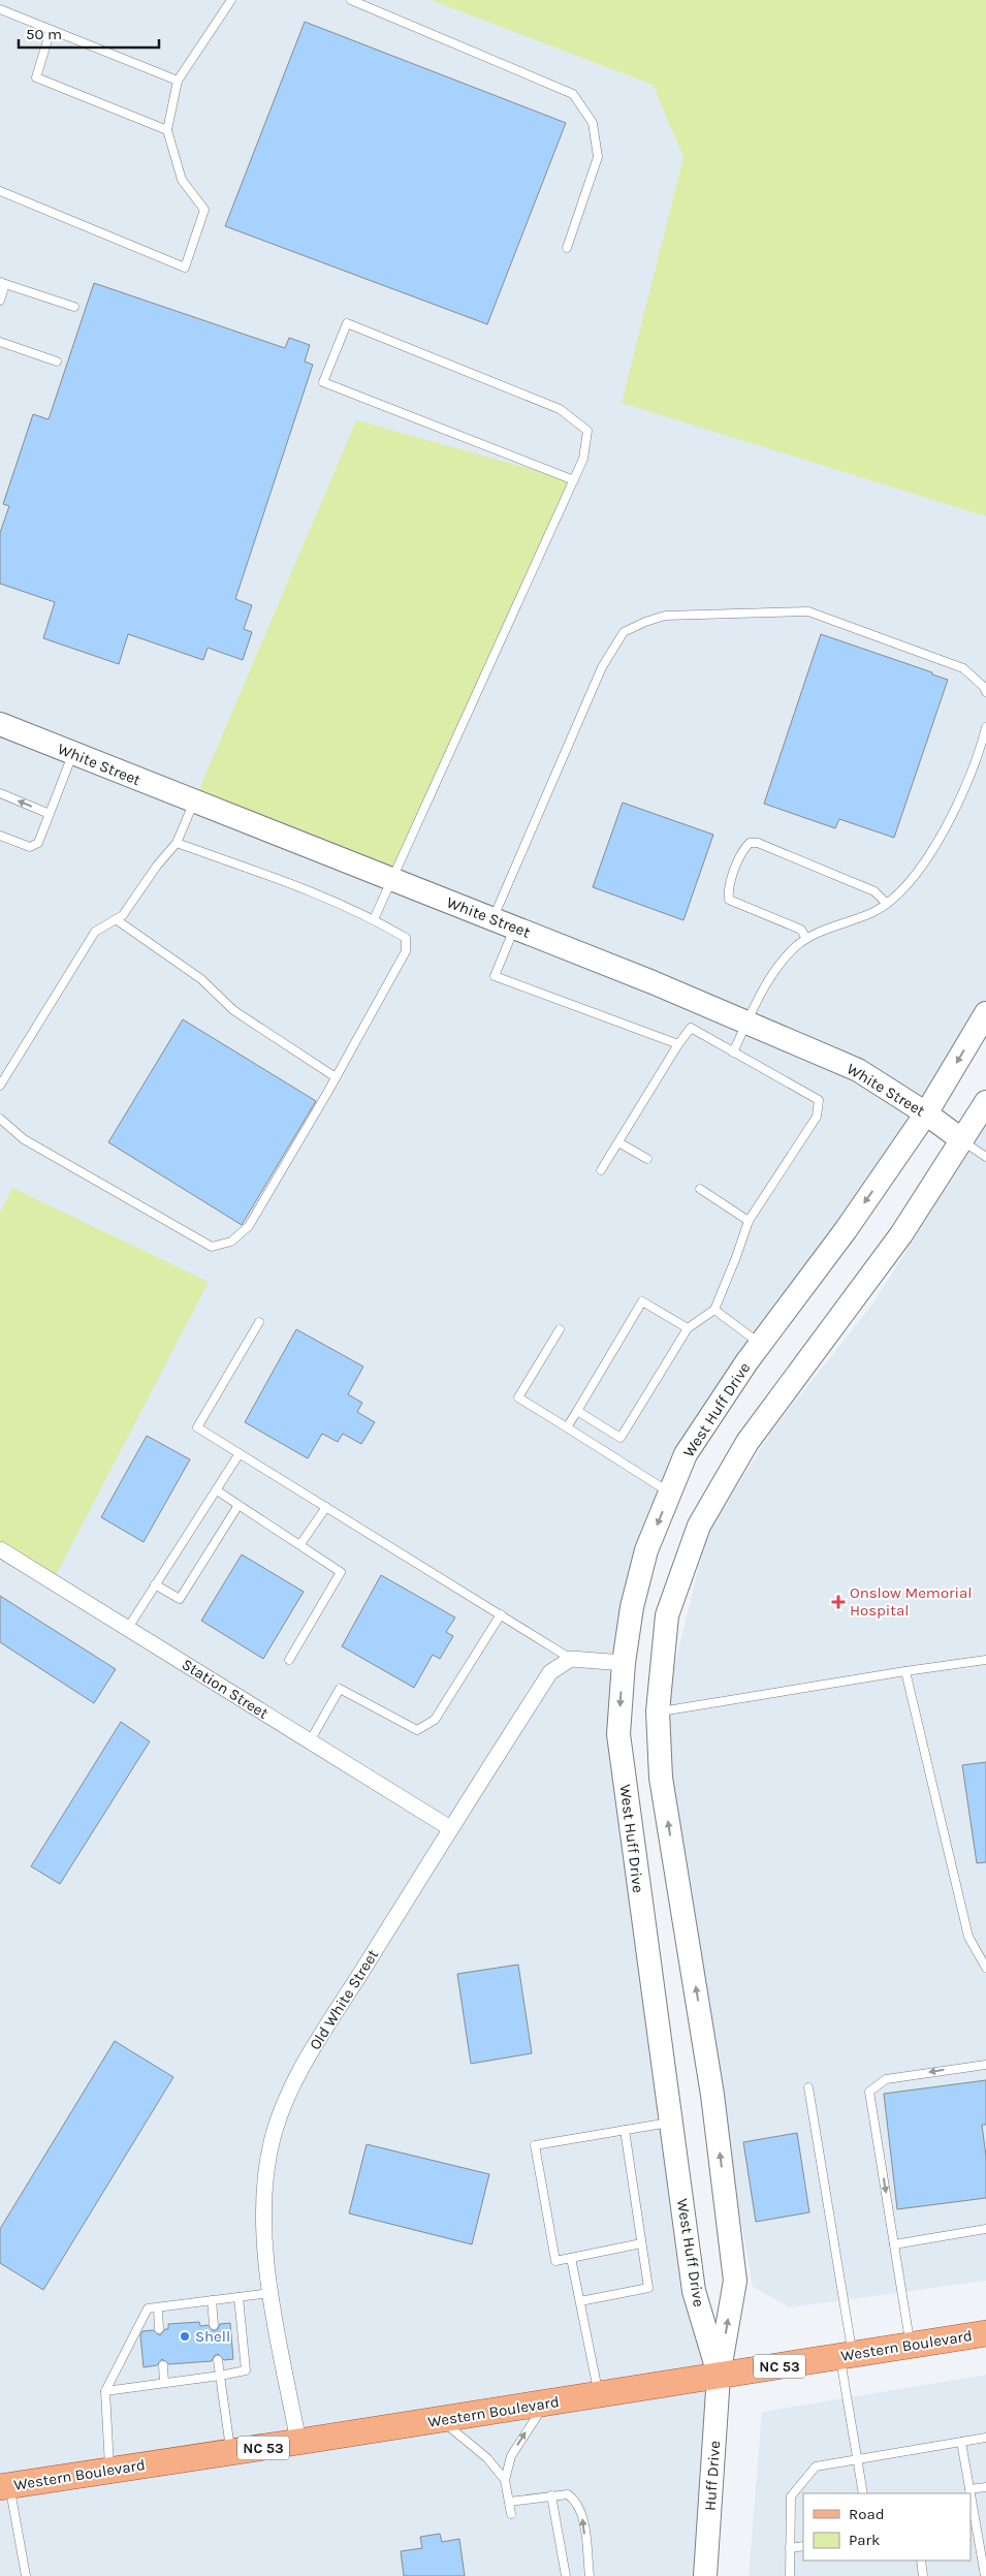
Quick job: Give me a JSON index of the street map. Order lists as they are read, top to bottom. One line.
{"streets":{"main road":["Western Boulevard","NC 53"],"street":["White Street","West Huff Drive","Station Street","Old White Street","Huff Drive"]},"crossings":[["White Street","West Huff Drive"],["West Huff Drive","Western Boulevard"],["West Huff Drive","Huff Drive"],["Station Street","Old White Street"],["Old White Street","Western Boulevard"],["Western Boulevard","Huff Drive"]],"places":{"health":["Onslow Memorial Hospital"],"other":["Shell"]},"legend":["Road","Park"],"scale_bar":"50 m"}
